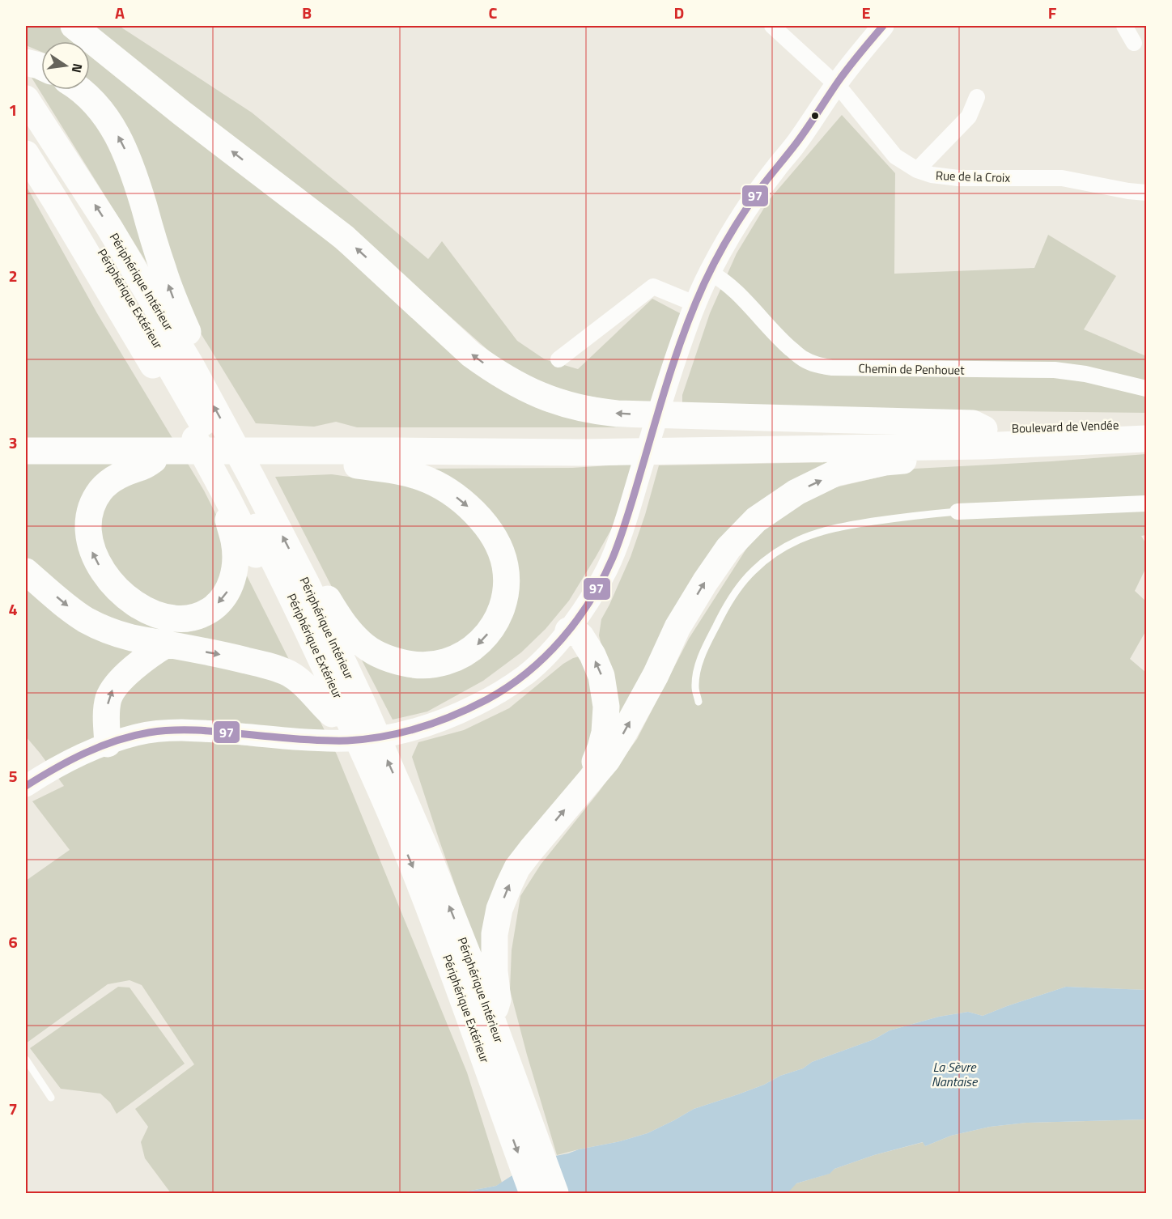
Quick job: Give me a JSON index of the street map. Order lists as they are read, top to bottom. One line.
{"streets":{"highway":["Périphérique Intérieur","Périphérique Extérieur","Boulevard de Vendée"],"street":["Rue de la Croix","Chemin de Penhouet"]},"crossings":[["Périphérique Intérieur","Périphérique Extérieur"]],"water":["La Sèvre Nantaise"],"lines":["transit line 97"],"north":"right","grid":{"columns":["A","B","C","D","E","F"],"rows":["1","2","3","4","5","6","7"]}}
